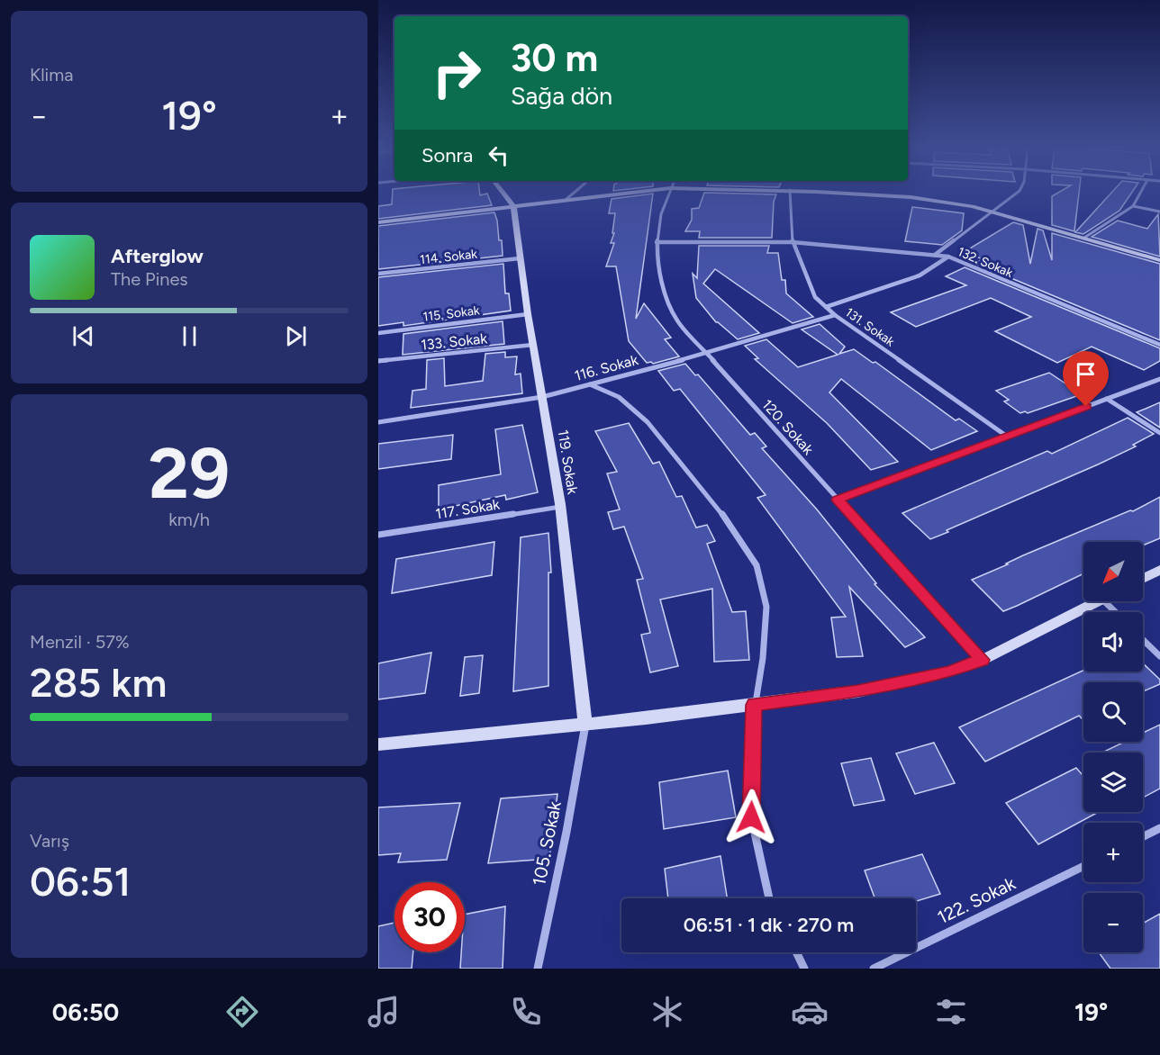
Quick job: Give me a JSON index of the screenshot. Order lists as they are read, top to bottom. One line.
{"streets":{"street":["114. Sokak","132. Sokak","115. Sokak","131. Sokak","133. Sokak","116. Sokak","120. Sokak","119. Sokak","117. Sokak","105. Sokak","122. Sokak"]},"crossings":[["114. Sokak","119. Sokak"],["132. Sokak","131. Sokak"],["132. Sokak","120. Sokak"],["115. Sokak","119. Sokak"],["131. Sokak","116. Sokak"],["133. Sokak","119. Sokak"],["116. Sokak","120. Sokak"],["116. Sokak","119. Sokak"],["119. Sokak","117. Sokak"],["119. Sokak","105. Sokak"]],"north":"bottom left","page":{"tile":["Klima",["29","km/h"],["Menzil · 57%","285 km"],["Varış","06:51"]],"turn":["30 m","Sağa dön"],"heat":["−","19°","+"],"then":"Sonra","song":["Afterglow","The Pines"],"map_buttons":["+","−"],"limit":"30","trip":"06:51 · 1 dk · 270 m","tabs":["06:50","19°"]}}
